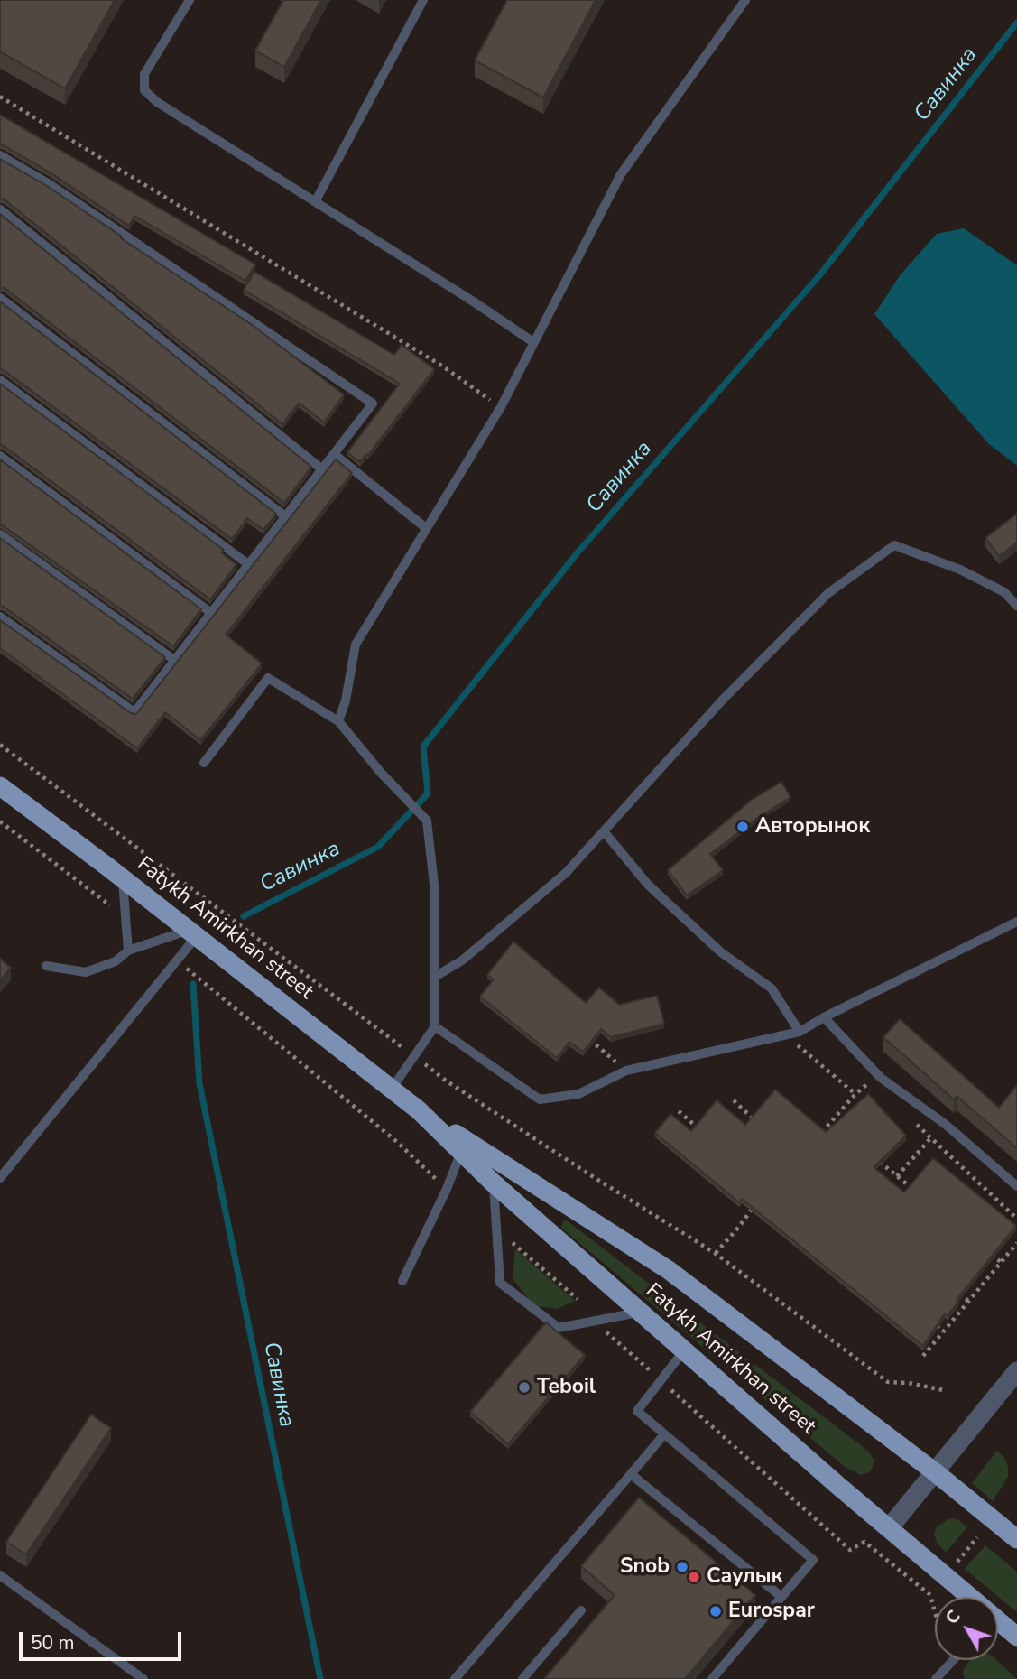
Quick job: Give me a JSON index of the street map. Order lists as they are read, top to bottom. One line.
{"streets":{"main road":["Fatykh Amirkhan street"]},"water":["Савинка"],"places":["Авторынок","Teboil","Snob","Саулык","Eurospar"],"scale_bar":"50 m","north":"top left"}
